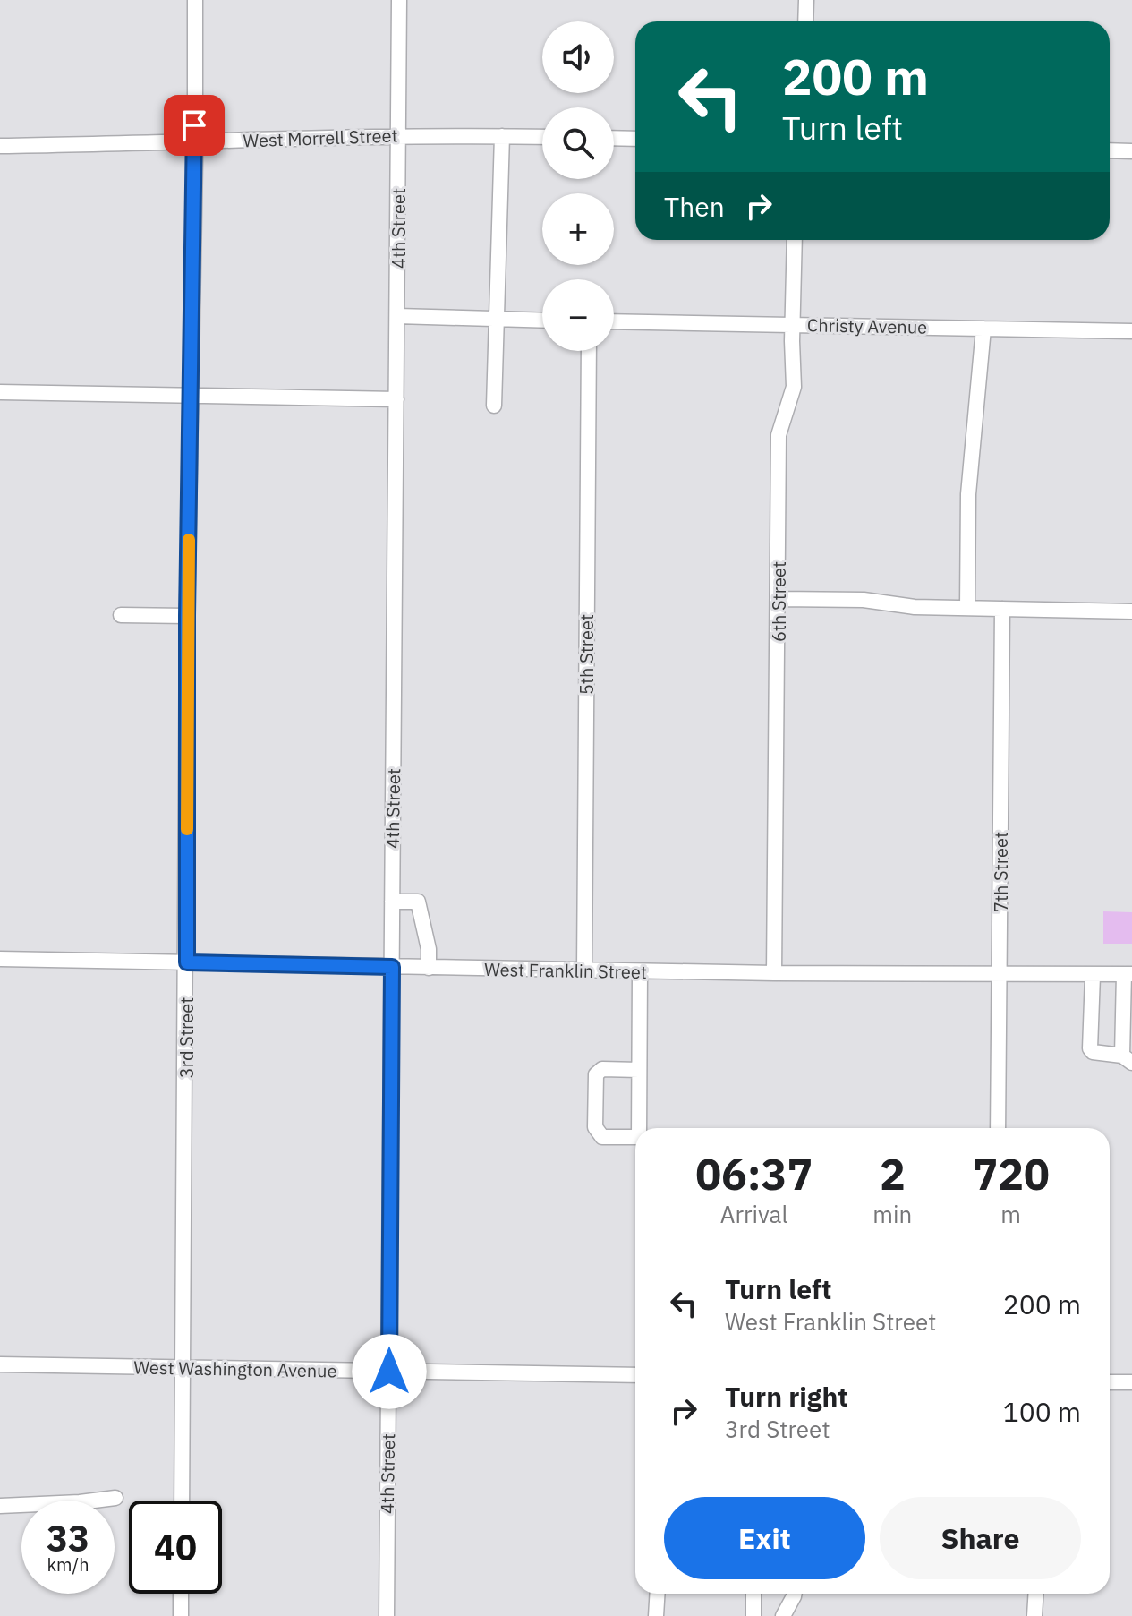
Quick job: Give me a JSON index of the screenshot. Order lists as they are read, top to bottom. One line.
{"streets":{"street":["West Morrell Street","4th Street","Christy Avenue","6th Street","5th Street","7th Street","West Franklin Street","3rd Street","West Washington Avenue"]},"crossings":[["West Morrell Street","4th Street"],["West Morrell Street","3rd Street"],["4th Street","West Franklin Street"],["4th Street","West Washington Avenue"],["Christy Avenue","6th Street"],["6th Street","West Franklin Street"],["5th Street","West Franklin Street"],["7th Street","West Franklin Street"],["West Franklin Street","3rd Street"],["3rd Street","West Washington Avenue"]],"page":{"map_buttons":["+","−"],"turn":["200 m","Turn left"],"then":"Then","eta":["06:37","Arrival","2","min","720","m"],"list":[{"name":"Turn left","note":"West Franklin Street","value":"200 m"},{"name":"Turn right","note":"3rd Street","value":"100 m"}],"buttons":["Exit","Share"],"speed":"33 km/h","limit":"40"}}
